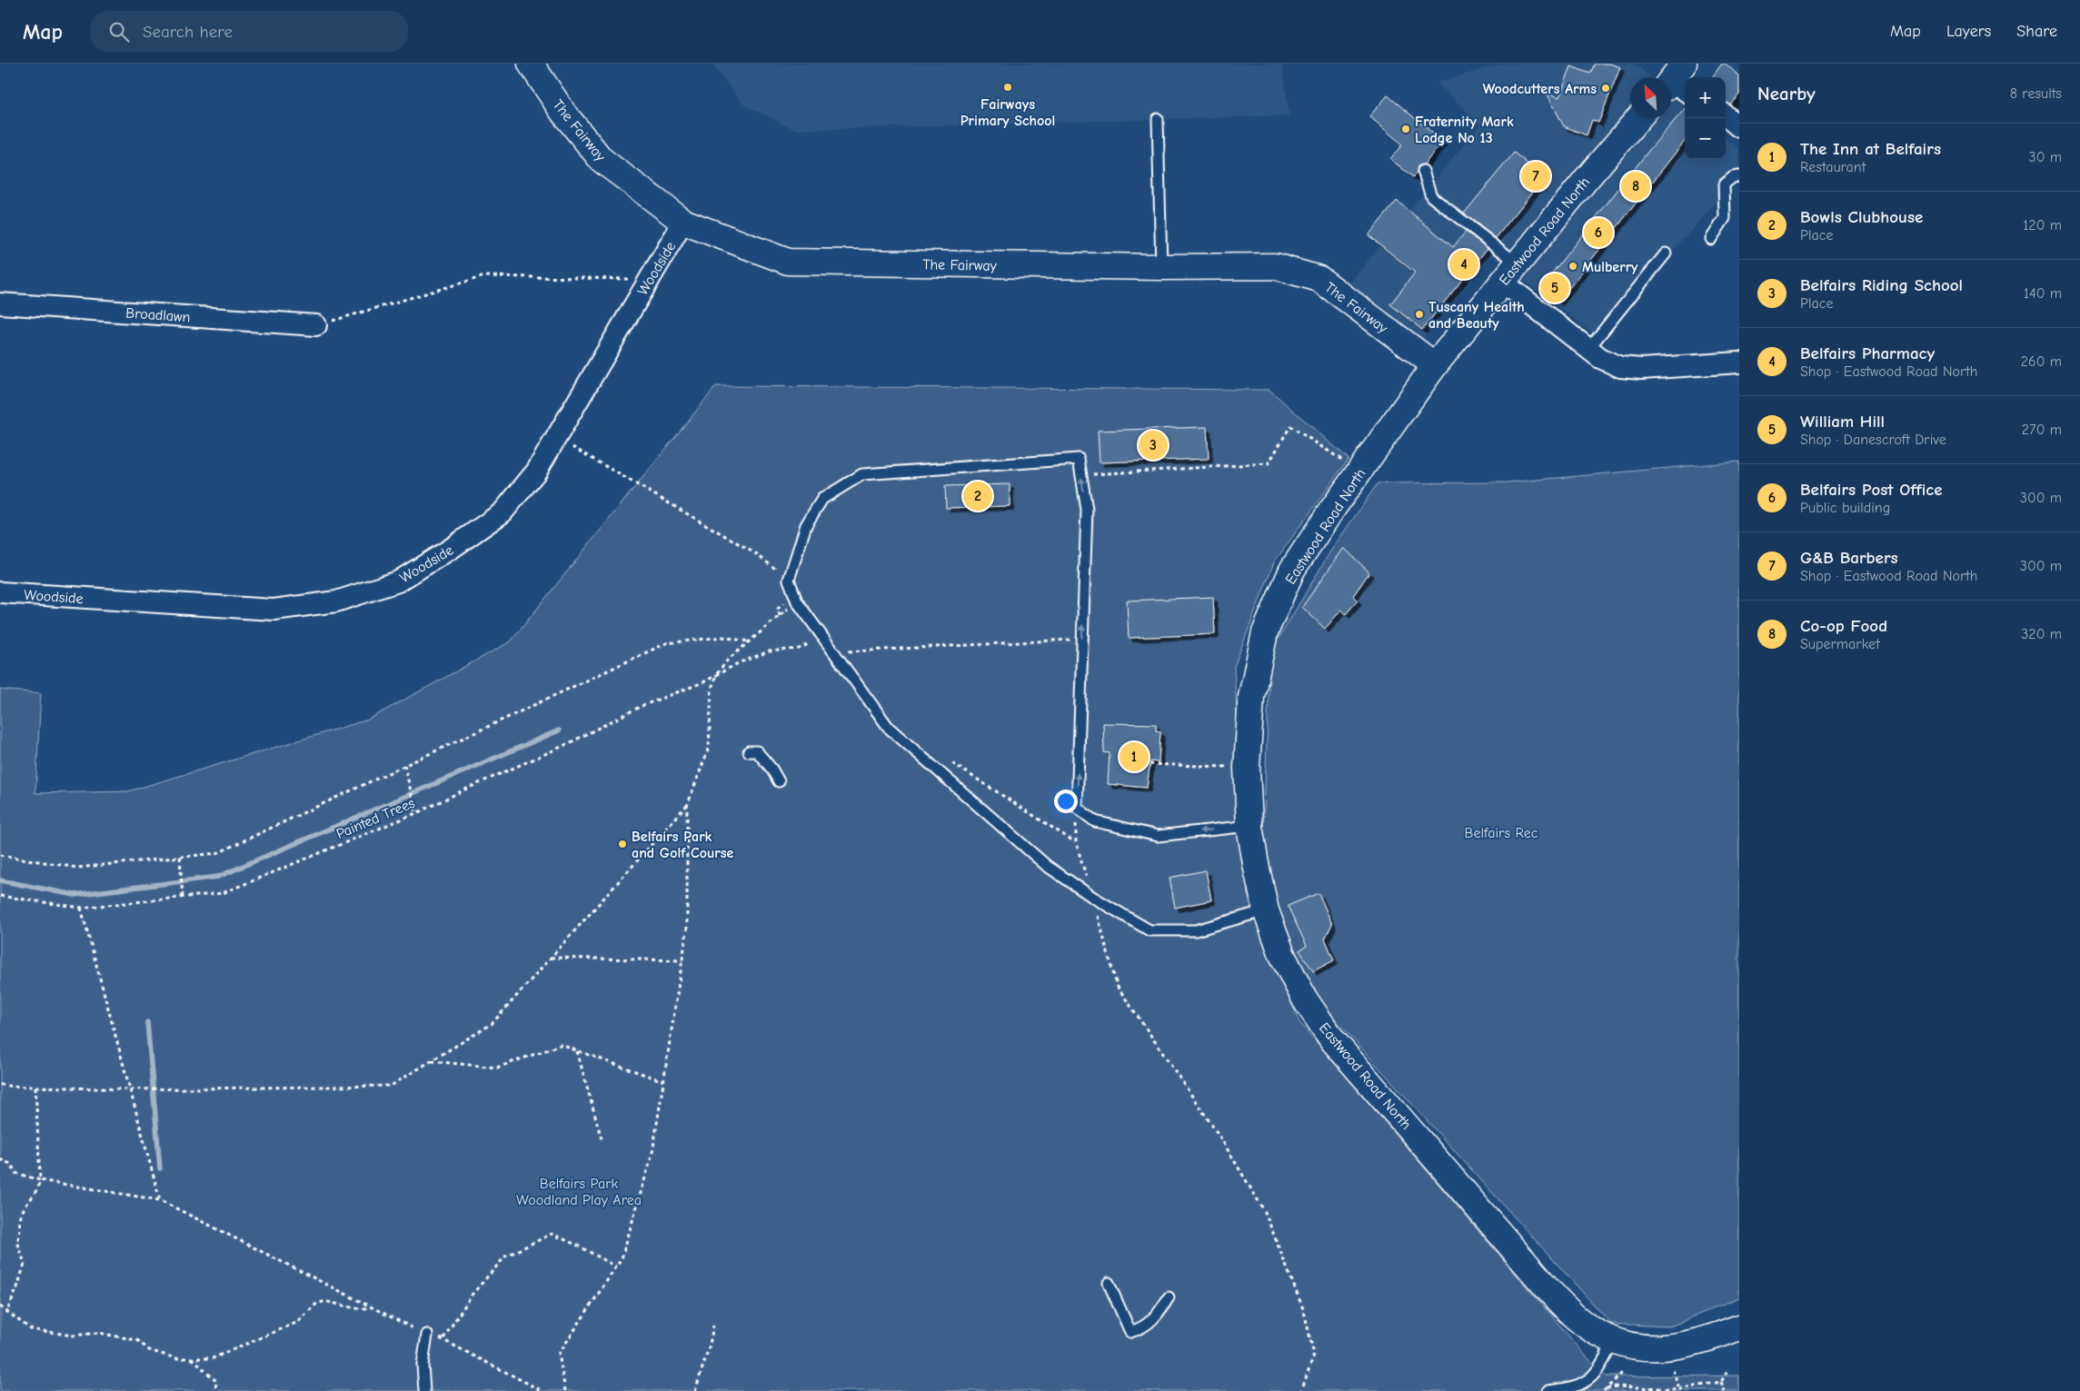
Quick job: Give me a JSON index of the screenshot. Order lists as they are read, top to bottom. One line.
{"streets":{"street":["The Fairway","Eastwood Road North","Woodside","Broadlawn"],"path":["Painted Trees"]},"crossings":[["The Fairway","Eastwood Road North"],["The Fairway","Woodside"]],"parks":["Belfairs Rec","Belfairs Park Woodland Play Area"],"places":["Fairways Primary School","Woodcutters Arms","Fraternity Mark Lodge No 13","Mulberry","Tuscany Health and Beauty","Belfairs Park and Golf Course"],"north":"top left","page":{"header":"Map","search":"Search here","nav":["Map","Layers","Share"],"heading":["Nearby","8 results"],"map_buttons":["+","−"],"list":[{"mark":"1","name":"The Inn at Belfairs","note":"Restaurant","value":"30 m"},{"mark":"2","name":"Bowls Clubhouse","note":"Place","value":"120 m"},{"mark":"3","name":"Belfairs Riding School","note":"Place","value":"140 m"},{"mark":"4","name":"Belfairs Pharmacy","note":"Shop · Eastwood Road North","value":"260 m"},{"mark":"5","name":"William Hill","note":"Shop · Danescroft Drive","value":"270 m"},{"mark":"6","name":"Belfairs Post Office","note":"Public building","value":"300 m"},{"mark":"7","name":"G&B Barbers","note":"Shop · Eastwood Road North","value":"300 m"},{"mark":"8","name":"Co-op Food","note":"Supermarket","value":"320 m"}],"pins":["7","8","6","4","5","3","2","1"]}}
